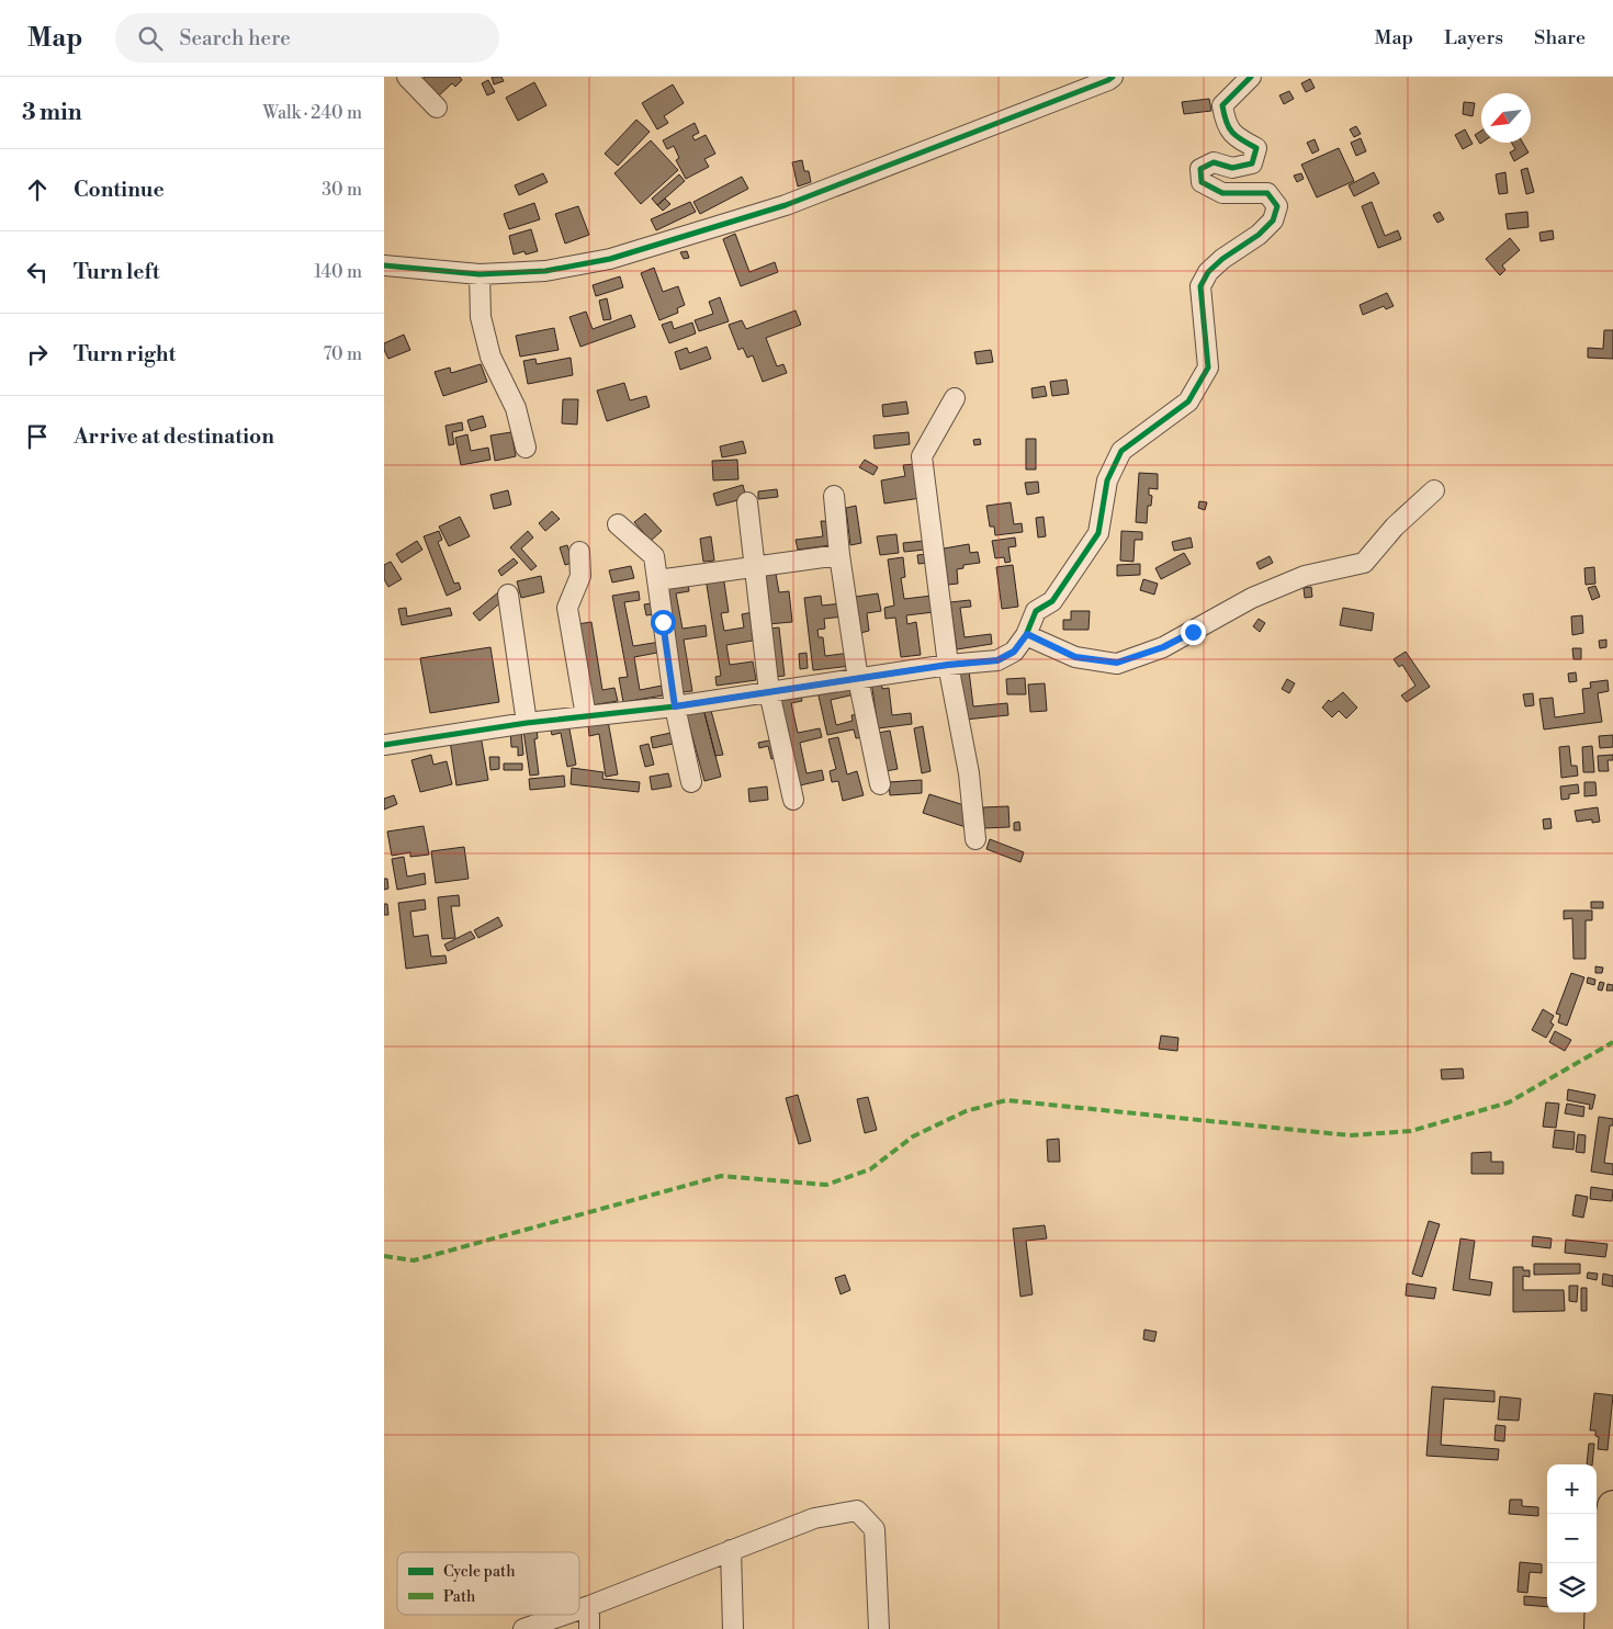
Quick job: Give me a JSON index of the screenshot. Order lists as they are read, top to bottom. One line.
{"legend":["Cycle path","Path"],"north":"bottom left","page":{"header":"Map","search":"Search here","nav":["Map","Layers","Share"],"heading":["3 min","Walk · 240 m"],"list":[["Continue","30 m"],["Turn left","140 m"],["Turn right","70 m"],"Arrive at destination"],"map_buttons":["+","−"]}}
